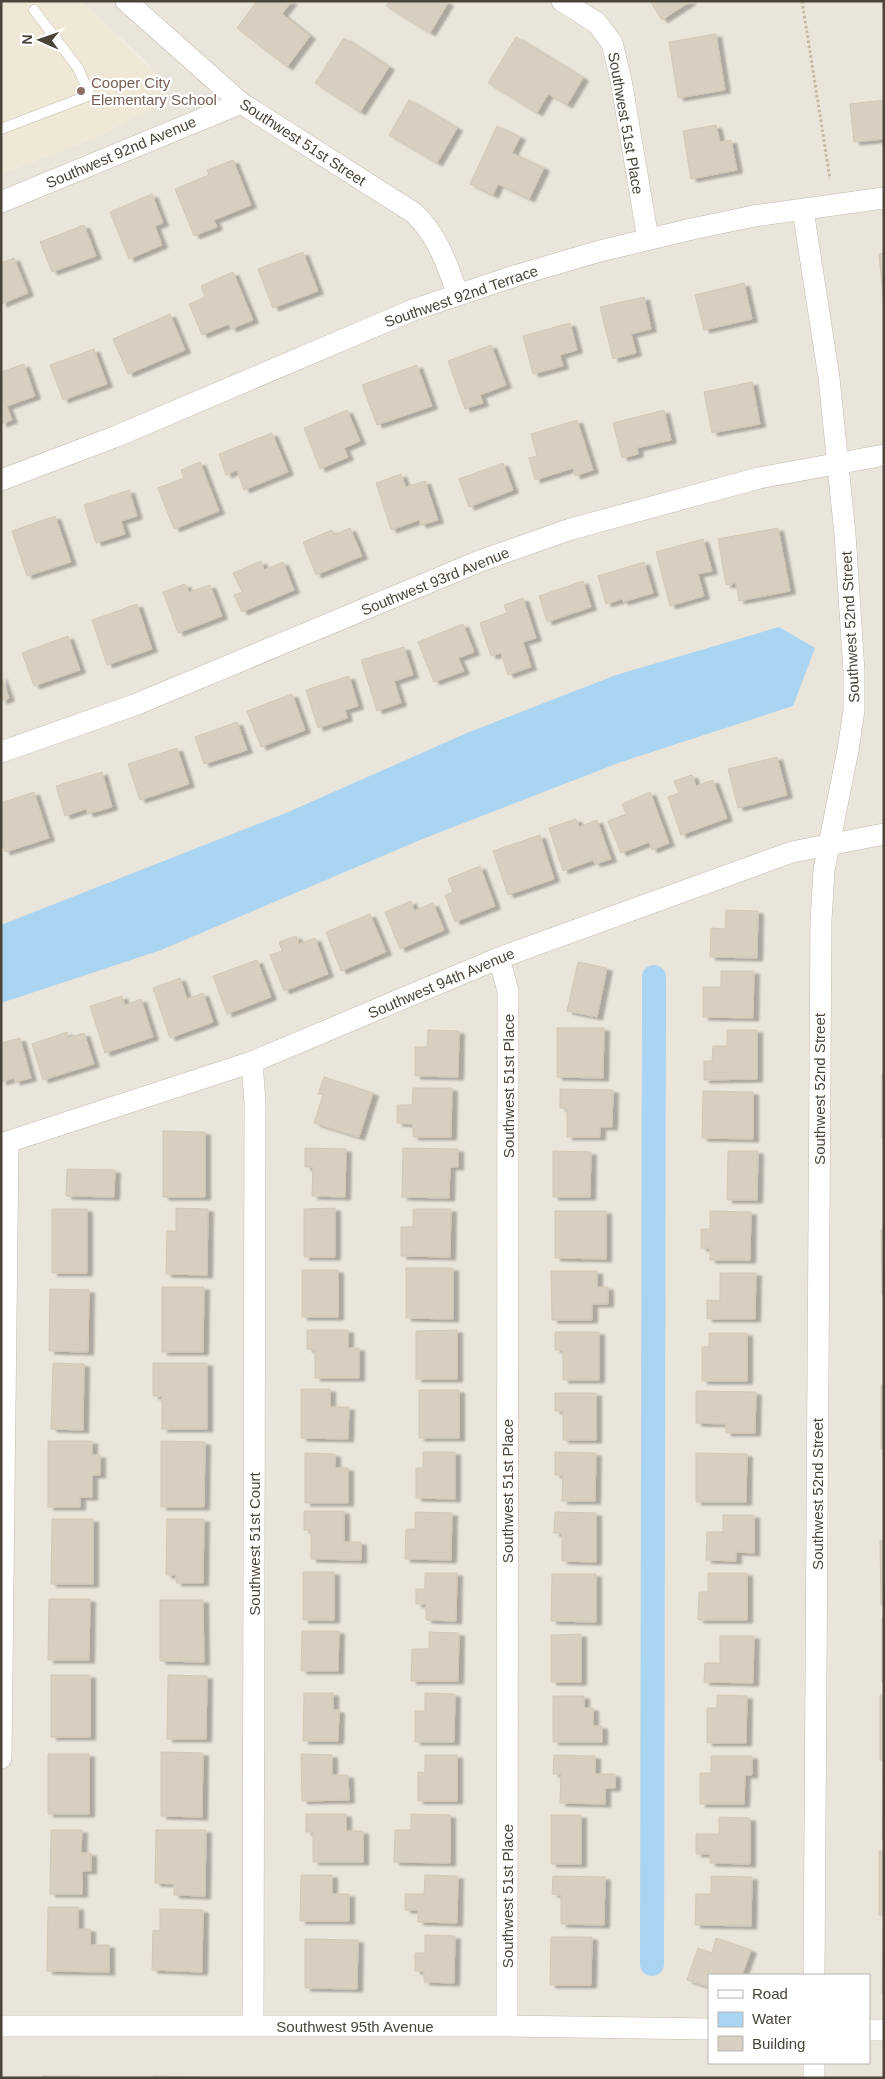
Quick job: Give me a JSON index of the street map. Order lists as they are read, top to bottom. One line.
{"streets":{"street":["Southwest 51st Place","Southwest 51st Street","Southwest 92nd Avenue","Southwest 92nd Terrace","Southwest 93rd Avenue","Southwest 52nd Street","Southwest 94th Avenue","Southwest 51st Court","Southwest 95th Avenue"]},"crossings":[["Southwest 51st Place","Southwest 92nd Terrace"],["Southwest 51st Place","Southwest 94th Avenue"],["Southwest 51st Place","Southwest 95th Avenue"],["Southwest 51st Street","Southwest 92nd Avenue"],["Southwest 51st Street","Southwest 92nd Terrace"],["Southwest 92nd Terrace","Southwest 52nd Street"],["Southwest 93rd Avenue","Southwest 52nd Street"],["Southwest 52nd Street","Southwest 94th Avenue"],["Southwest 94th Avenue","Southwest 51st Court"],["Southwest 51st Court","Southwest 95th Avenue"]],"places":["Cooper City Elementary School"],"legend":["Road","Water","Building"],"north":"left"}
